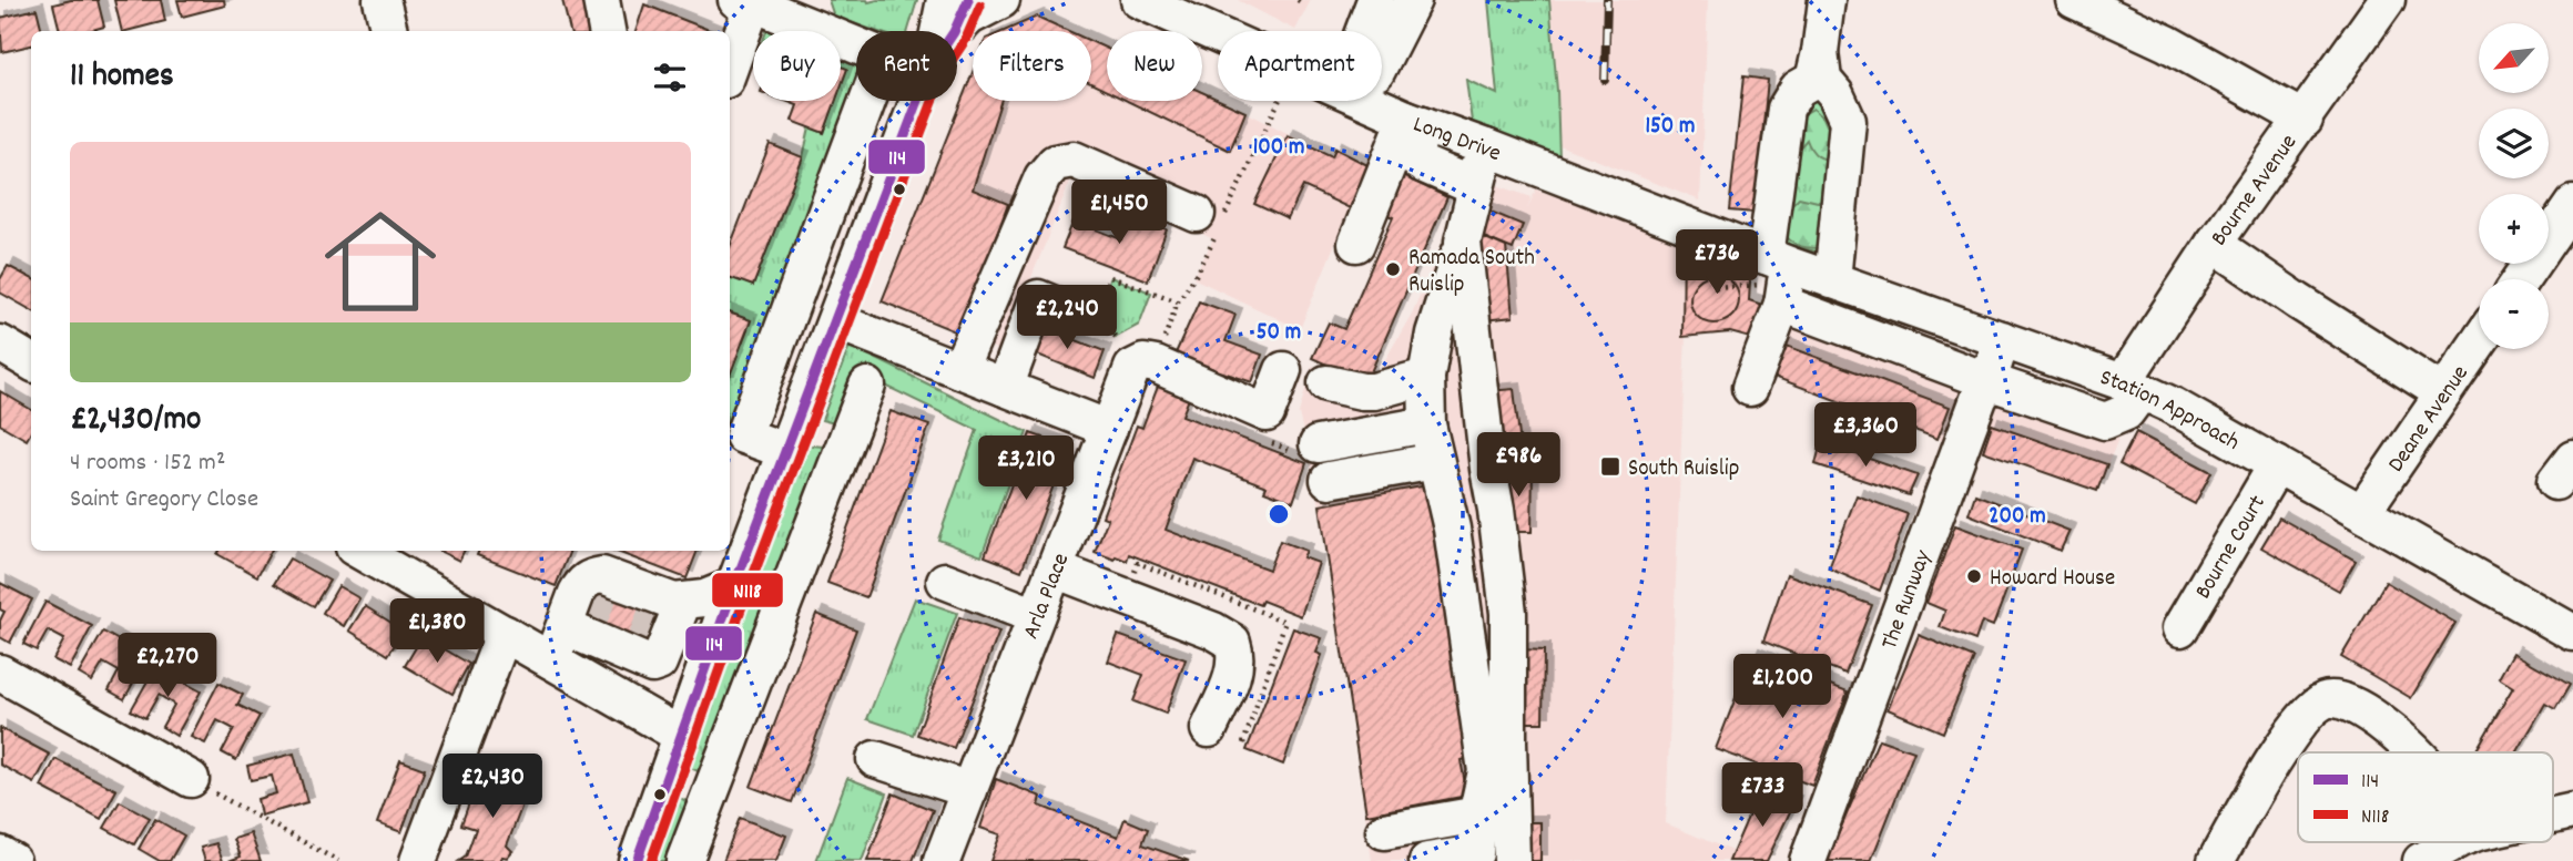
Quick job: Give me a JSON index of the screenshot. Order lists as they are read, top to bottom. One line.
{"streets":{"street":["Long Drive","Bourne Avenue","Station Approach","Deane Avenue","Bourne Court","Arla Place","The Runway"]},"crossings":[["Long Drive","Bourne Avenue"],["Long Drive","Station Approach"],["Bourne Avenue","Station Approach"],["Bourne Avenue","The Runway"],["Station Approach","Deane Avenue"],["Station Approach","Bourne Court"],["Station Approach","The Runway"]],"places":{"other":["Ramada South Ruislip","Howard House"],"transit":["South Ruislip"]},"lines":["transit line 114","transit line N118"],"legend":["114","N118"],"north":"bottom left","page":{"map_buttons":["+","−"],"chip":["Buy","Rent","Filters","New","Apartment"],"heading":"11 homes","list":[{"name":"£2,430/mo","note":"4 rooms · 152 m² · Saint Gregory Close"}],"price":["£1,450","£736","£2,240","£3,360","£986","£3,210","£1,380","£2,270","£1,200","£2,430","£733"]},"rings":["150 m","100 m","50 m","200 m"]}
